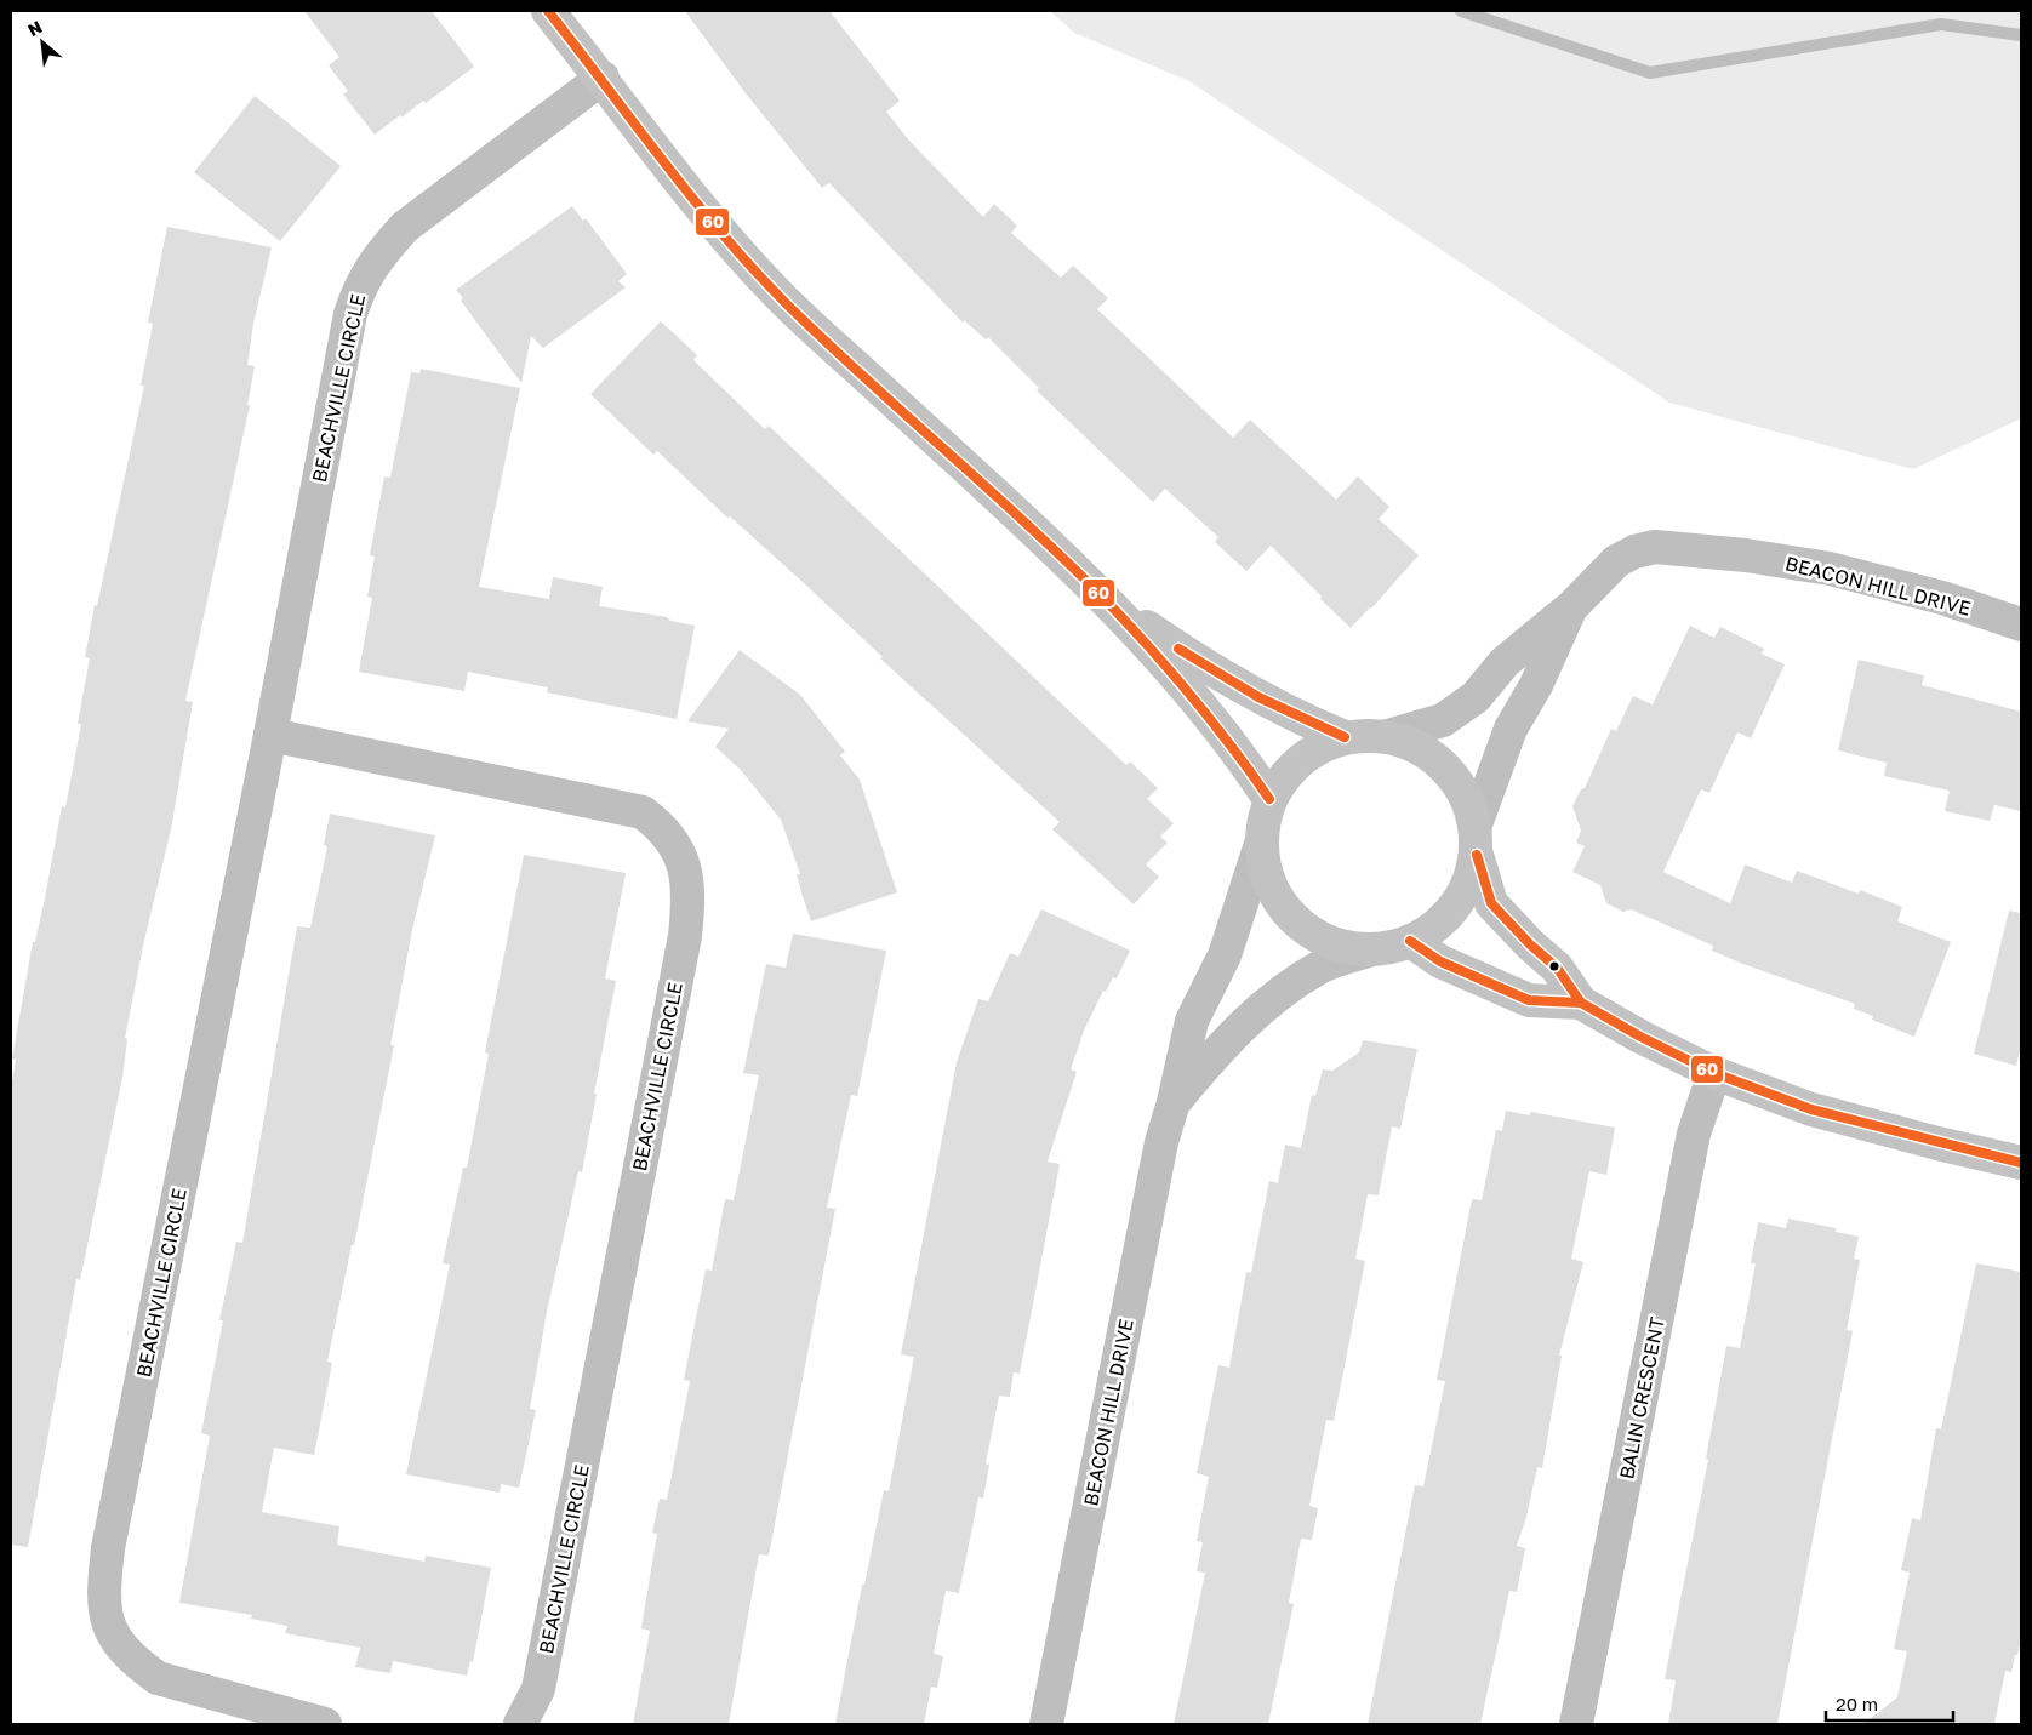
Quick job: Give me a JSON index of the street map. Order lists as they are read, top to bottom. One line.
{"streets":{"street":["BEACHVILLE CIRCLE","BEACON HILL DRIVE","BALIN CRESCENT"]},"lines":["transit line 60"],"scale_bar":"20 m","north":"top left"}
